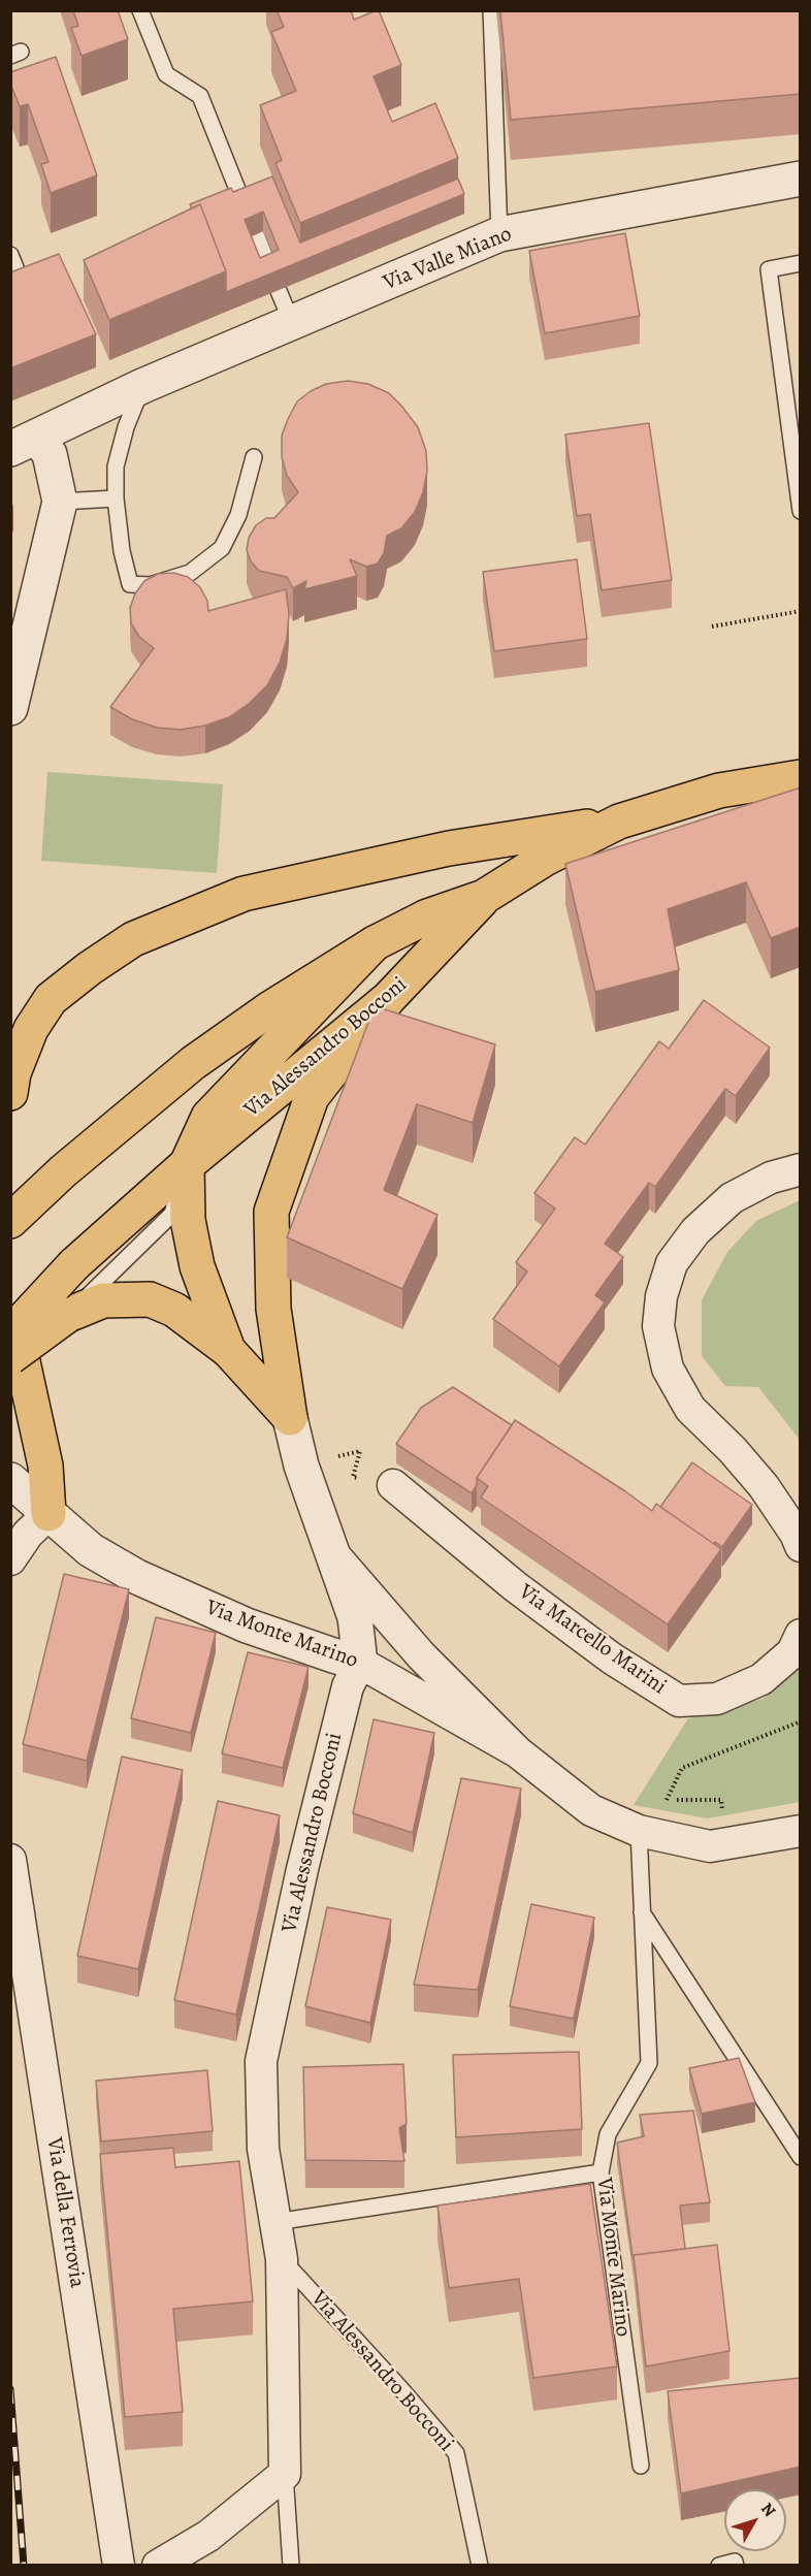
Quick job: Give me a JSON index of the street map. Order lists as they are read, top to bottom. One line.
{"streets":{"main road":["Via Alessandro Bocconi"],"street":["Via Valle Miano","Via Monte Marino","Via Marcello Marini","Via della Ferrovia"]},"crossings":[["Via Alessandro Bocconi","Via Monte Marino"]],"north":"top right"}
